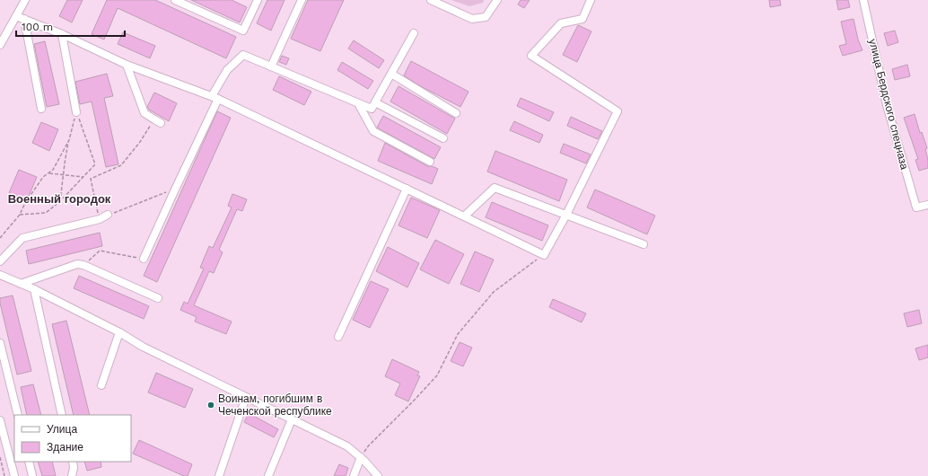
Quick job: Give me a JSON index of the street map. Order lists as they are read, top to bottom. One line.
{"streets":{"street":["улица Бердского спецназа"]},"districts":["Военный городок"],"places":["Воинам, погибшим в Чеченской республике"],"legend":["Улица","Здание"],"scale_bar":"100 m"}
